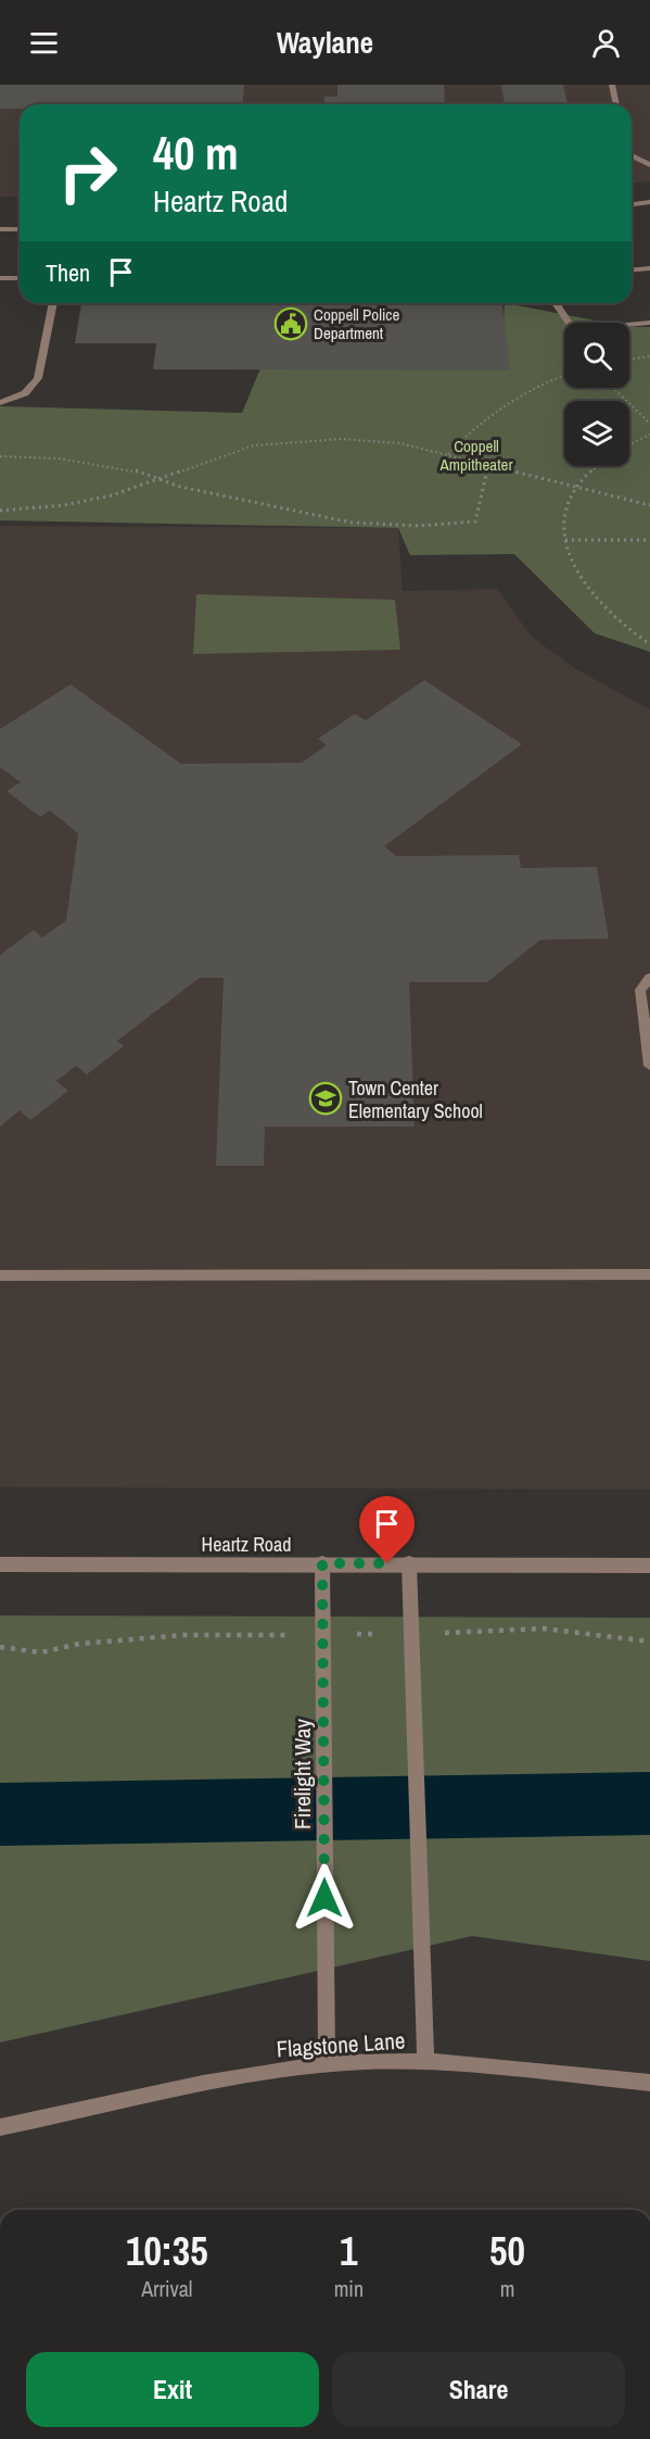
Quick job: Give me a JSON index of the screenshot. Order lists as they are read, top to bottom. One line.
{"streets":{"street":["Heartz Road","Firelight Way","Flagstone Lane"]},"crossings":[["Heartz Road","Firelight Way"],["Firelight Way","Flagstone Lane"]],"parks":["Coppell Ampitheater"],"places":{"public building":["Coppell Police Department"],"school or university":["Town Center Elementary School"]},"page":{"header":"Waylane","turn":["40 m","Heartz Road"],"then":"Then","eta":["10:35","Arrival","1","min","50","m"],"buttons":["Exit","Share"]}}
